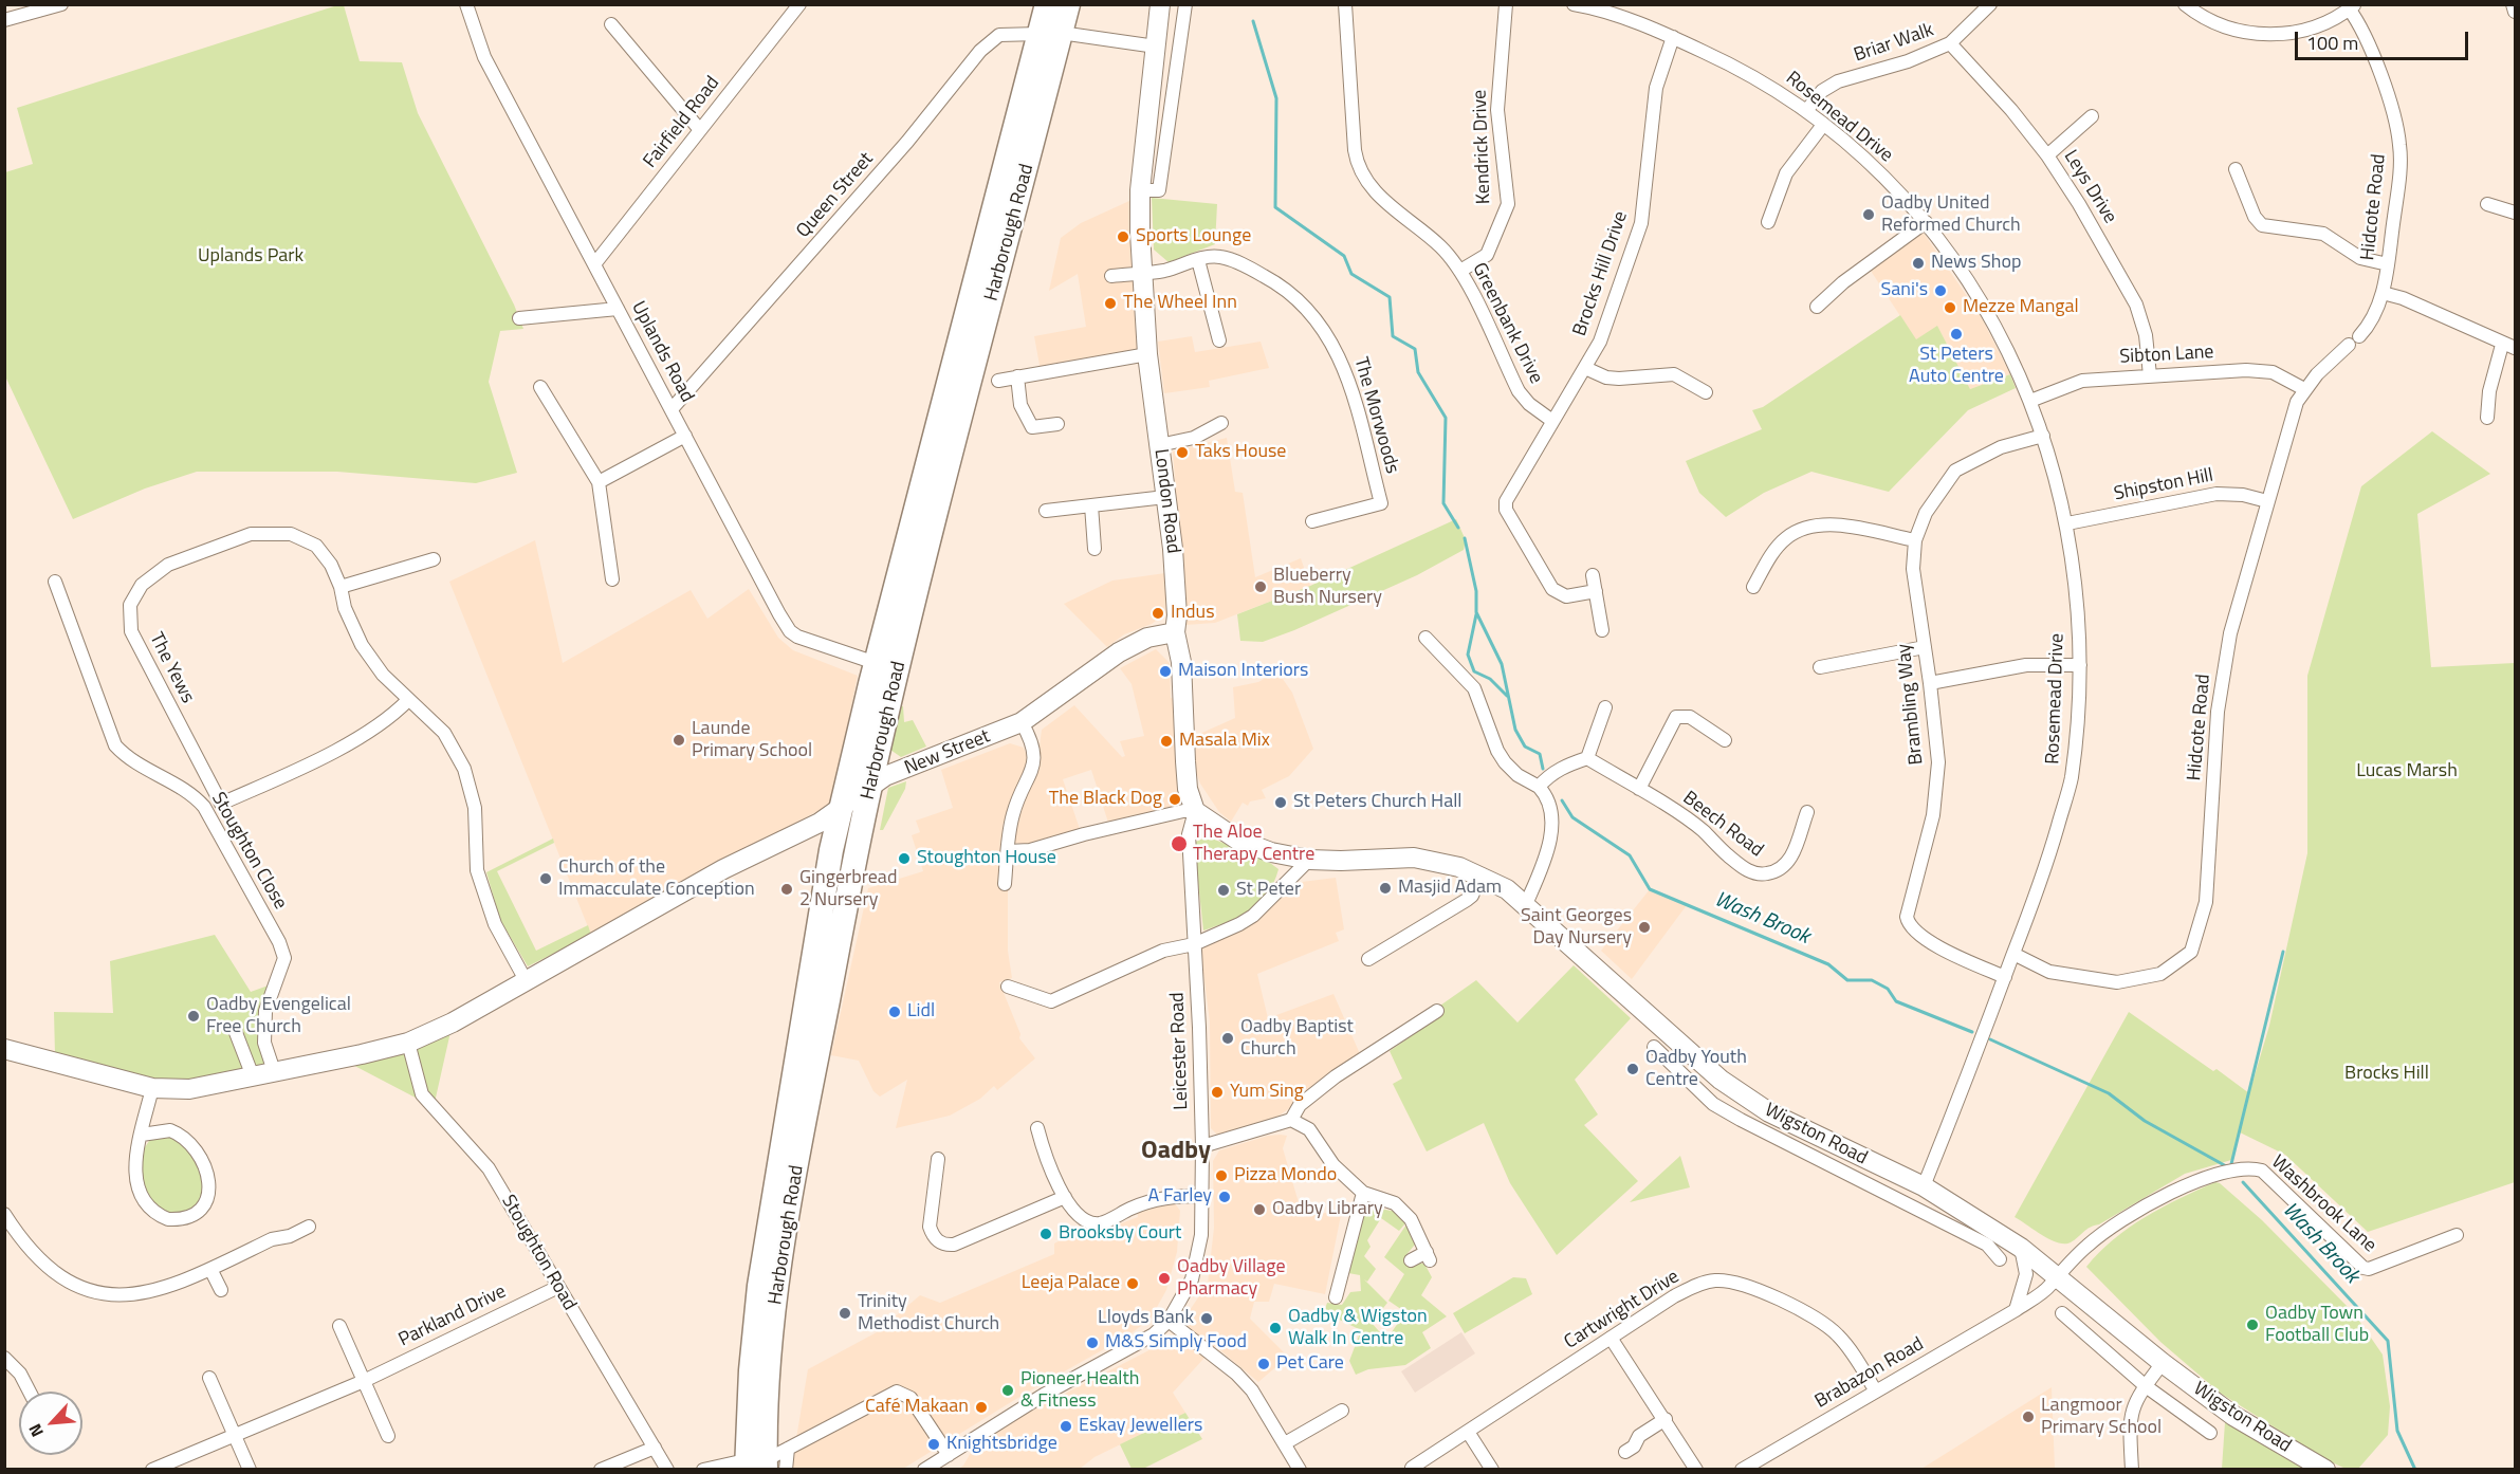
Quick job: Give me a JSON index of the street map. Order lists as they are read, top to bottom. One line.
{"streets":{"highway":["Harborough Road"],"main road":["London Road","New Street","Wigston Road"],"street":["Briar Walk","Rosemead Drive","Fairfield Road","Kendrick Drive","Leys Drive","Queen Street","Hidcote Road","Brocks Hill Drive","Greenbank Drive","Uplands Road","Sibton Lane","The Morwoods","Shipston Hill","The Yews","Brambling Way","Beech Road","Stoughton Close","Leicester Road","Washbrook Lane","Stoughton Road","Cartwright Drive","Parkland Drive","Brabazon Road"]},"crossings":[["Briar Walk","Rosemead Drive"],["Briar Walk","Leys Drive"],["Rosemead Drive","Hidcote Road"],["Rosemead Drive","Brocks Hill Drive"],["Rosemead Drive","Sibton Lane"],["Rosemead Drive","Shipston Hill"],["Rosemead Drive","Brambling Way"],["Rosemead Drive","Wigston Road"],["Fairfield Road","Uplands Road"],["Kendrick Drive","Greenbank Drive"],["Leys Drive","Sibton Lane"],["Queen Street","Harborough Road"],["Queen Street","Uplands Road"],["Queen Street","London Road"],["Hidcote Road","Sibton Lane"],["Hidcote Road","Shipston Hill"],["Harborough Road","Uplands Road"],["Harborough Road","New Street"],["Brocks Hill Drive","Greenbank Drive"],["The Morwoods","London Road"],["London Road","New Street"],["London Road","Leicester Road"],["London Road","Wigston Road"],["The Yews","New Street"],["New Street","Stoughton Road"],["Leicester Road","Wigston Road"],["Wigston Road","Washbrook Lane"],["Wigston Road","Brabazon Road"],["Washbrook Lane","Brabazon Road"],["Stoughton Road","Parkland Drive"],["Cartwright Drive","Brabazon Road"]],"districts":["Oadby"],"water":["Wash Brook"],"parks":["Uplands Park","Lucas Marsh","Brocks Hill"],"places":["Oadby United Reformed Church","Sports Lounge","News Shop","Sani's","The Wheel Inn","Mezze Mangal","St Peters Auto Centre","Taks House","Blueberry Bush Nursery","Indus","Maison Interiors","Launde Primary School","Masala Mix","The Black Dog","St Peters Church Hall","The Aloe Therapy Centre","Stoughton House","Church of the Immacculate Conception","Masjid Adam","Gingerbread 2 Nursery","St Peter","Saint Georges Day Nursery","Lidl","Oadby Evengelical Free Church","Oadby Baptist Church","Oadby Youth Centre","Yum Sing","Pizza Mondo","A Farley","Oadby Library","Brooksby Court","Oadby Village Pharmacy","Leeja Palace","Trinity Methodist Church","Lloyds Bank","Oadby Town Football Club","Oadby & Wigston Walk In Centre","M&S Simply Food","Pet Care","Pioneer Health & Fitness","Café Makaan","Langmoor Primary School","Eskay Jewellers","Knightsbridge"],"scale_bar":"100 m","north":"bottom left"}
